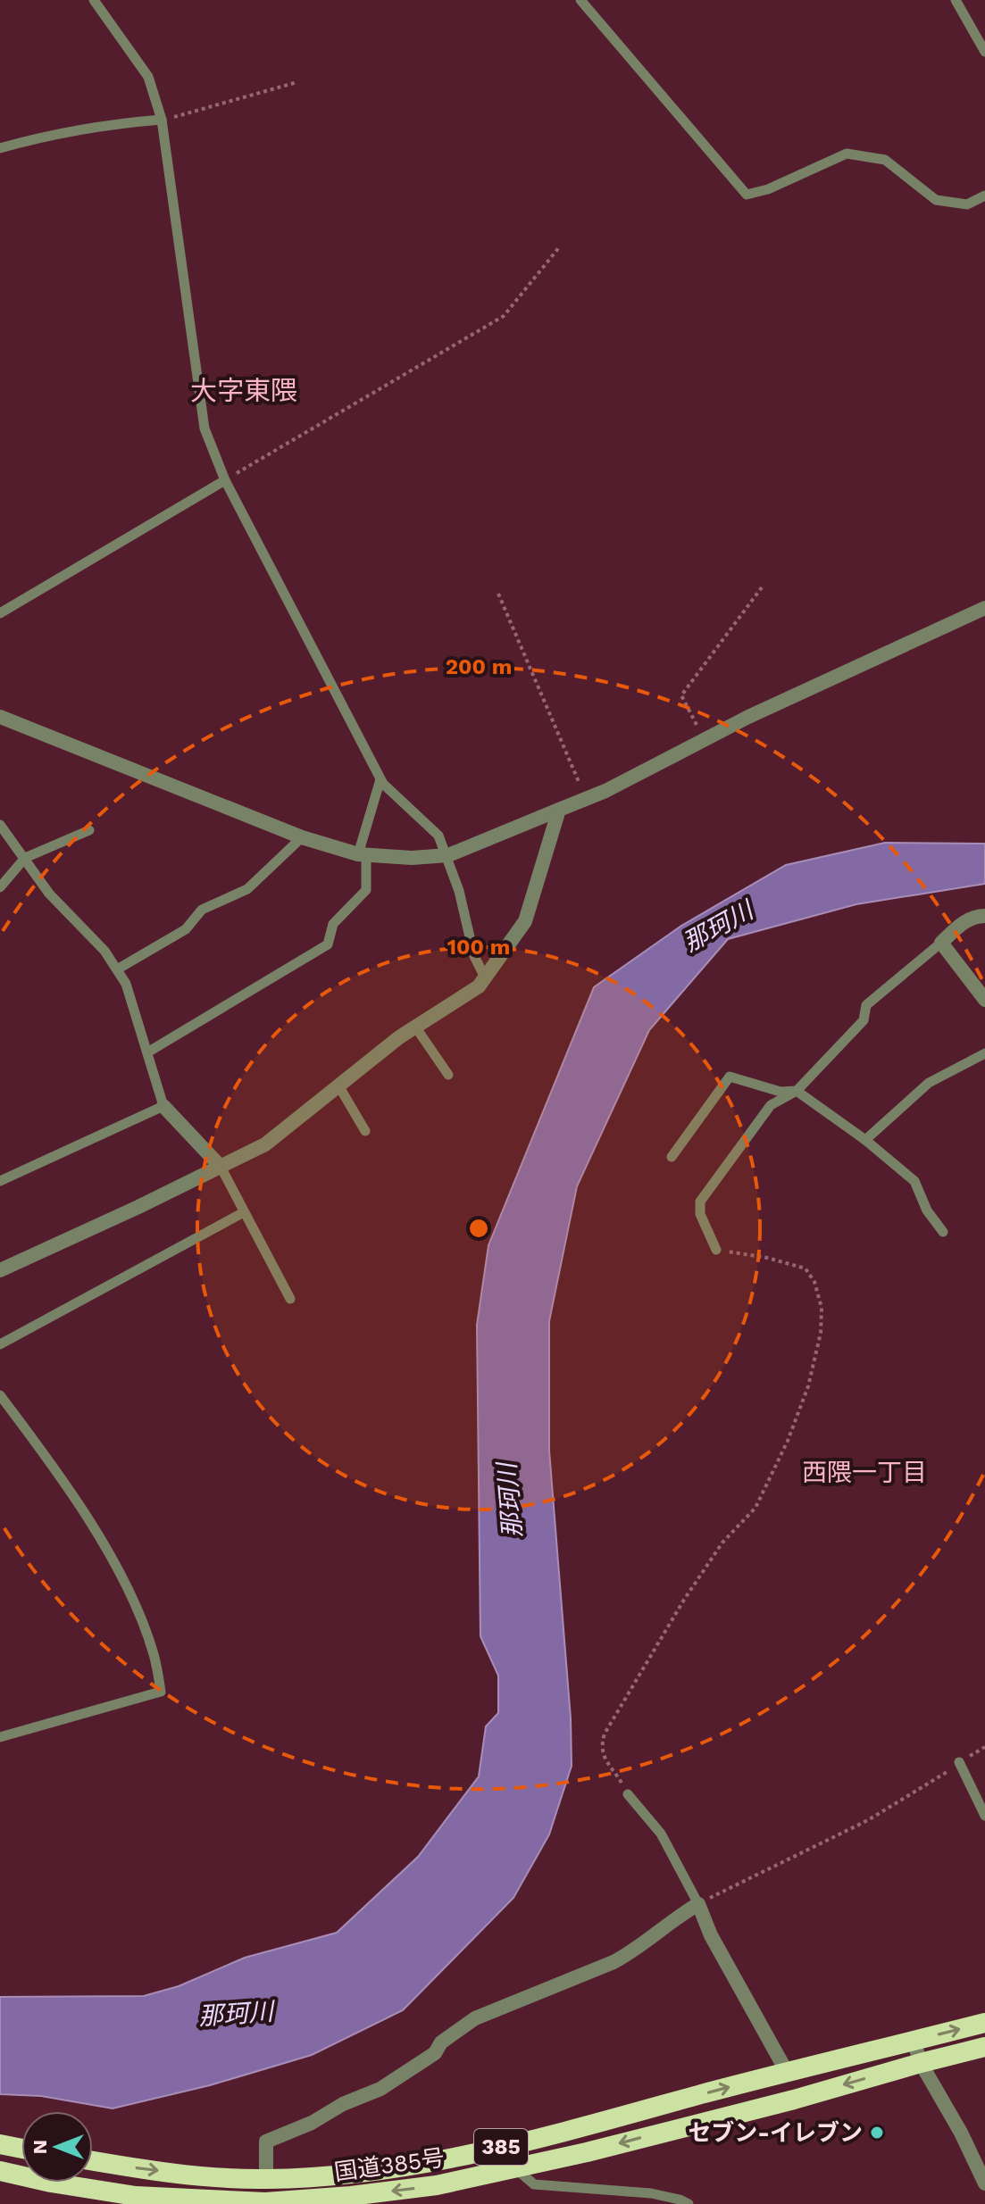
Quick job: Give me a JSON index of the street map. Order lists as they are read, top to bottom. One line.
{"streets":{"highway":["385","国道385号"]},"districts":["大字東隈","西隈一丁目"],"water":["那珂川"],"places":["セブン-イレブン"],"north":"left","rings":["200 m","100 m"]}
